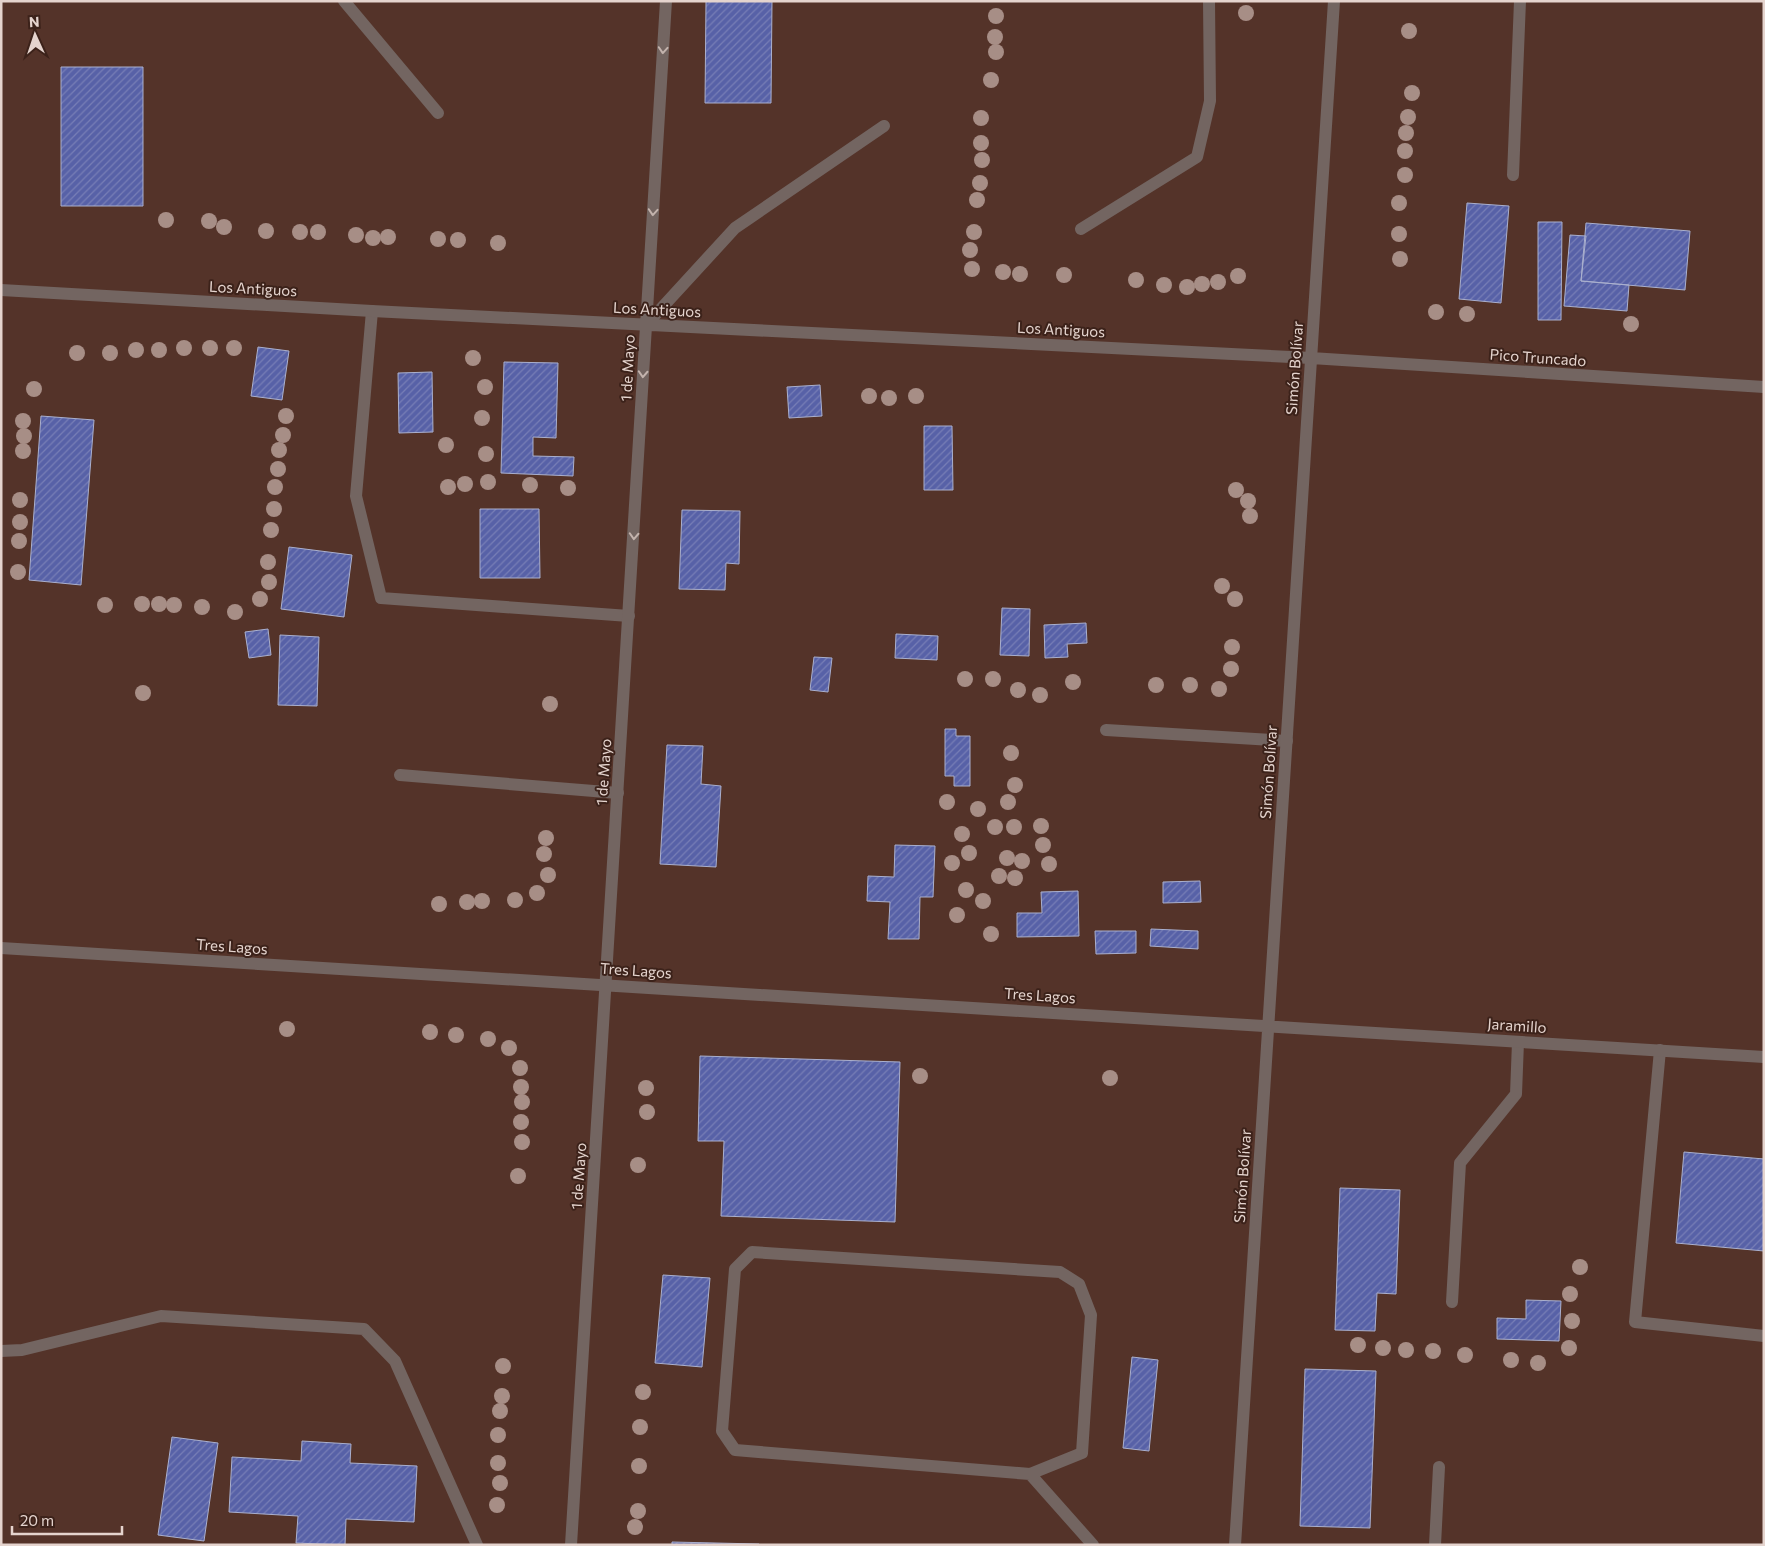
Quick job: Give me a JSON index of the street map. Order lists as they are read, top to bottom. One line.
{"streets":{"street":["Los Antiguos","Pico Truncado","1 de Mayo","Simón Bolívar","Tres Lagos","Jaramillo"]},"crossings":[["Los Antiguos","Pico Truncado"],["Los Antiguos","1 de Mayo"],["Los Antiguos","Simón Bolívar"],["Pico Truncado","Simón Bolívar"],["1 de Mayo","Tres Lagos"],["Simón Bolívar","Tres Lagos"],["Simón Bolívar","Jaramillo"],["Tres Lagos","Jaramillo"]],"one_way":["1 de Mayo"],"scale_bar":"20 m","north":"top"}
